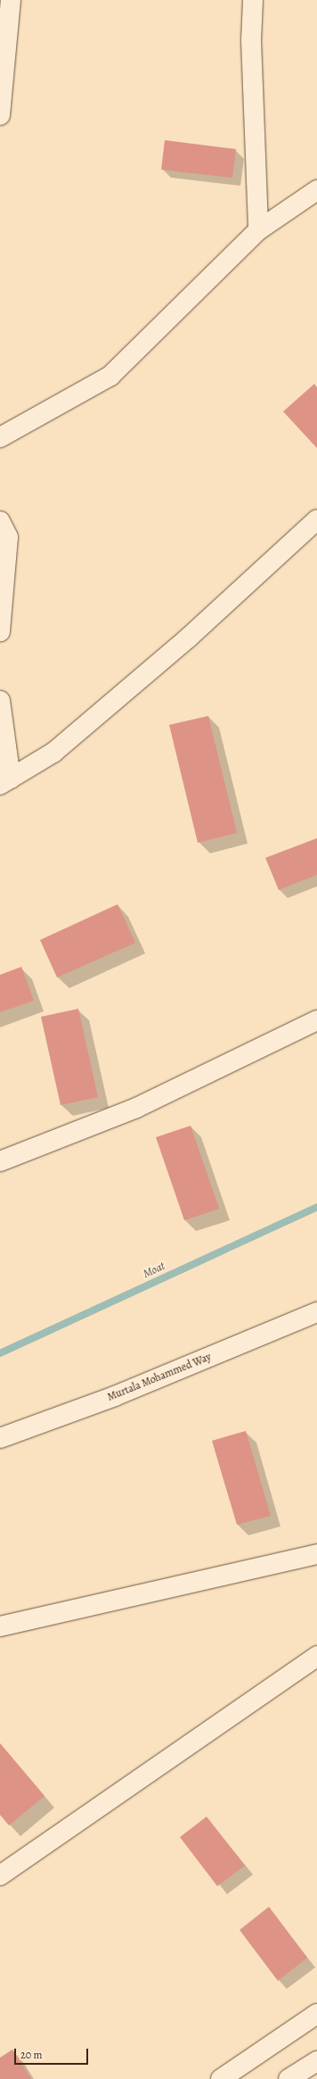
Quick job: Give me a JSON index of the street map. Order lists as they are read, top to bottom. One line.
{"streets":{"street":["Murtala Mohammed Way"]},"water":["Moat"],"scale_bar":"20 m"}
